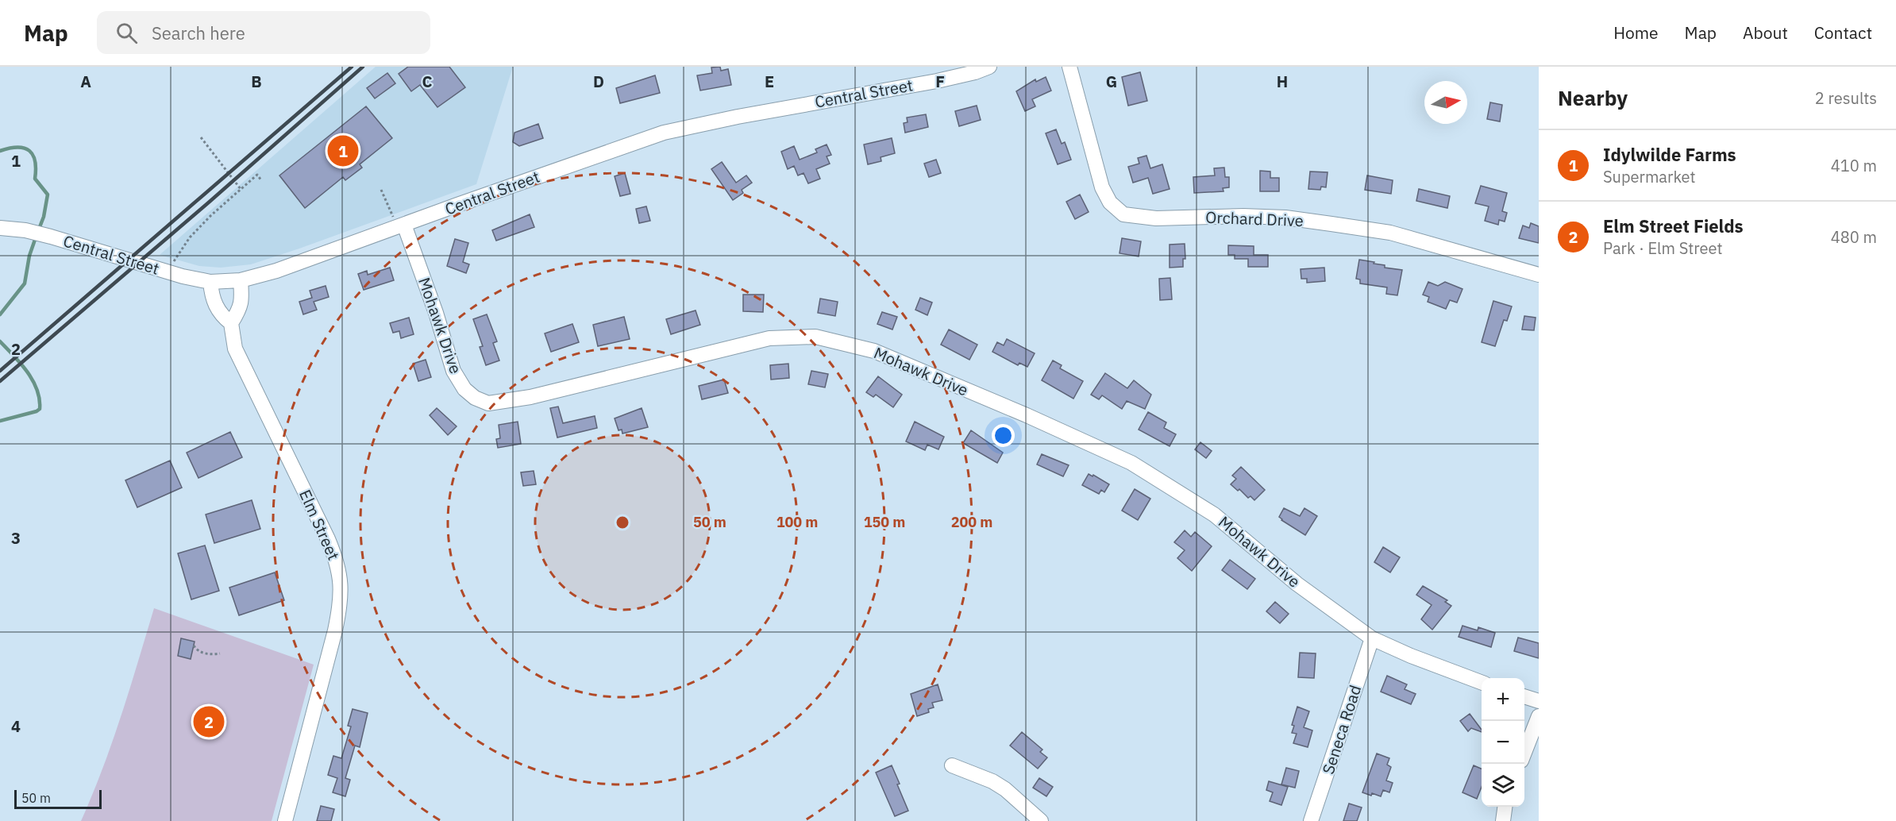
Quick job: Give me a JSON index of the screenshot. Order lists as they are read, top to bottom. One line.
{"streets":{"street":["Central Street","Orchard Drive","Mohawk Drive","Elm Street","Seneca Road"]},"crossings":[["Central Street","Mohawk Drive"],["Mohawk Drive","Seneca Road"]],"scale_bar":"50 m","north":"right","page":{"header":"Map","search":"Search here","nav":["Home","Map","About","Contact"],"heading":["Nearby","2 results"],"list":[{"mark":"1","name":"Idylwilde Farms","note":"Supermarket","value":"410 m"},{"mark":"2","name":"Elm Street Fields","note":"Park · Elm Street","value":"480 m"}],"pins":["1","2"],"map_buttons":["+","−"],"scale":"50 m"},"grid":{"columns":["A","B","C","D","E","F","G","H"],"rows":["1","2","3","4"]},"rings":["50 m","100 m","150 m","200 m"]}
